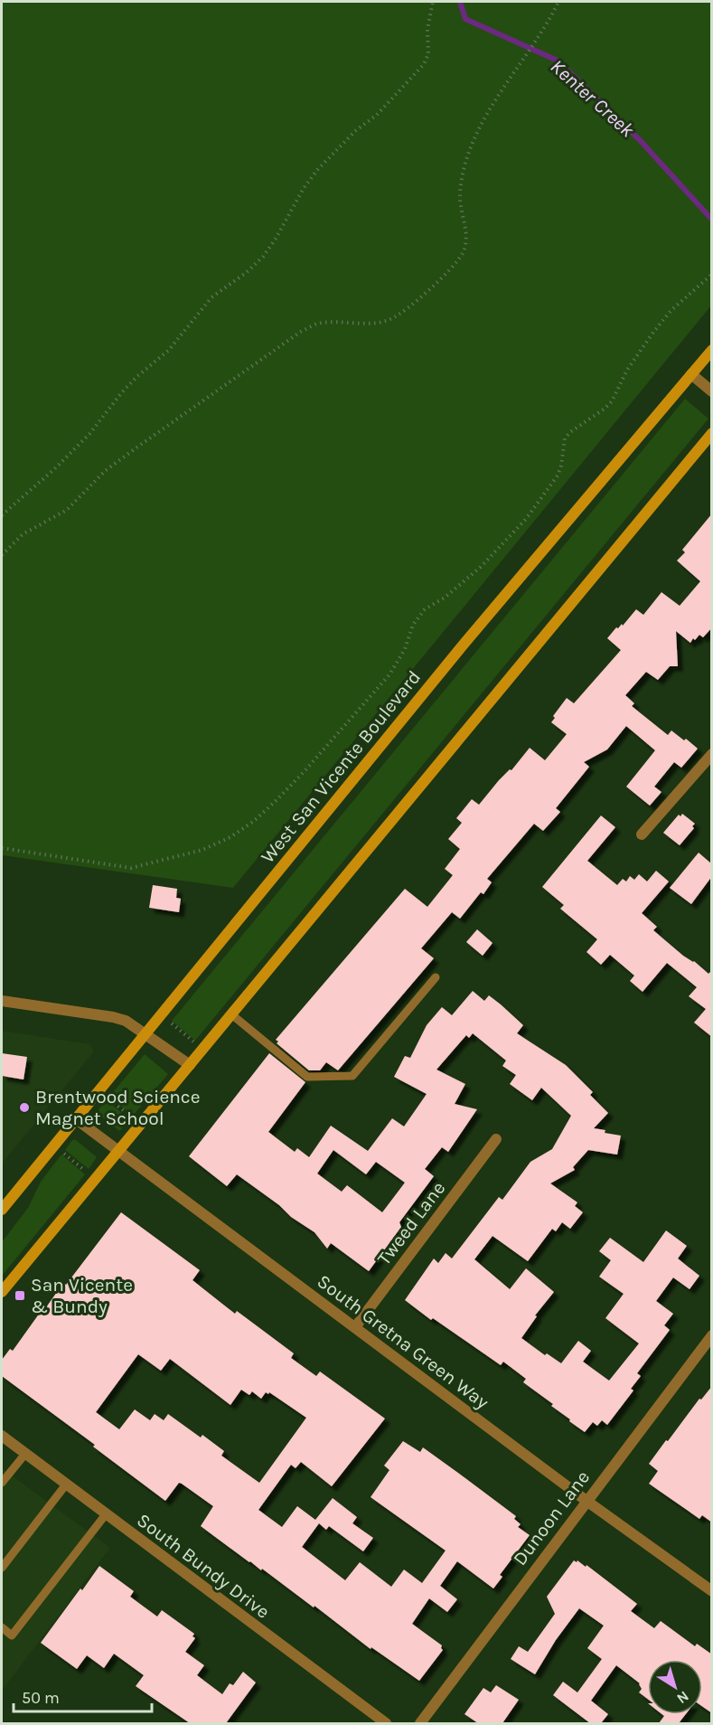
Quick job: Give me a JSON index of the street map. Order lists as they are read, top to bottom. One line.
{"streets":{"main road":["West San Vicente Boulevard"],"street":["Tweed Lane","South Gretna Green Way","Dunoon Lane","South Bundy Drive"]},"crossings":[["West San Vicente Boulevard","South Gretna Green Way"],["Tweed Lane","South Gretna Green Way"],["South Gretna Green Way","Dunoon Lane"]],"water":["Kenter Creek"],"places":{"other":["Brentwood Science Magnet School"],"transit":["San Vicente & Bundy"]},"scale_bar":"50 m","north":"bottom right"}
